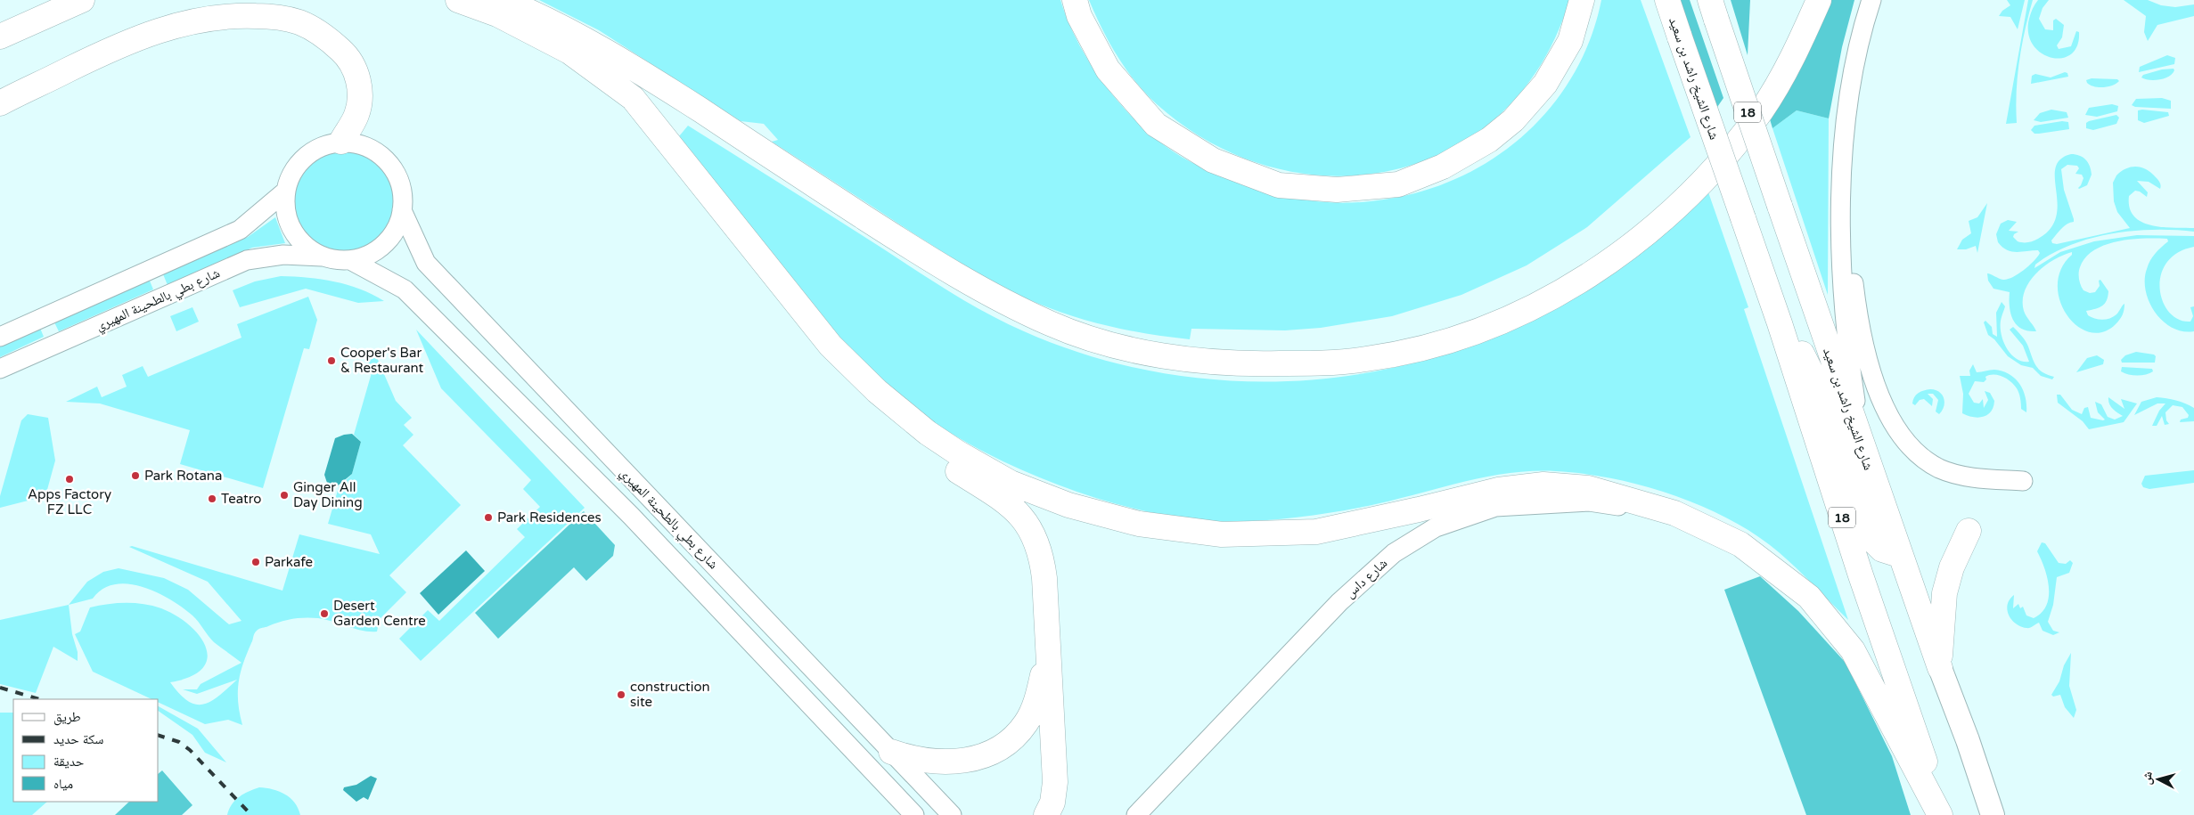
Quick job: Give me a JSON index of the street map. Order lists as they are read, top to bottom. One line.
{"streets":{"highway":["شارع الشيخ راشد بن سعيد","18"],"street":["شارع بطي بالطحينة المهيري","شارع داس"]},"places":["Cooper's Bar & Restaurant","Park Rotana","Apps Factory FZ LLC","Ginger All Day Dining","Teatro","Park Residences","Parkafe","Desert Garden Centre","construction site"],"legend":["طريق","سكة حديد","حديقة","مياه"],"north":"left"}
